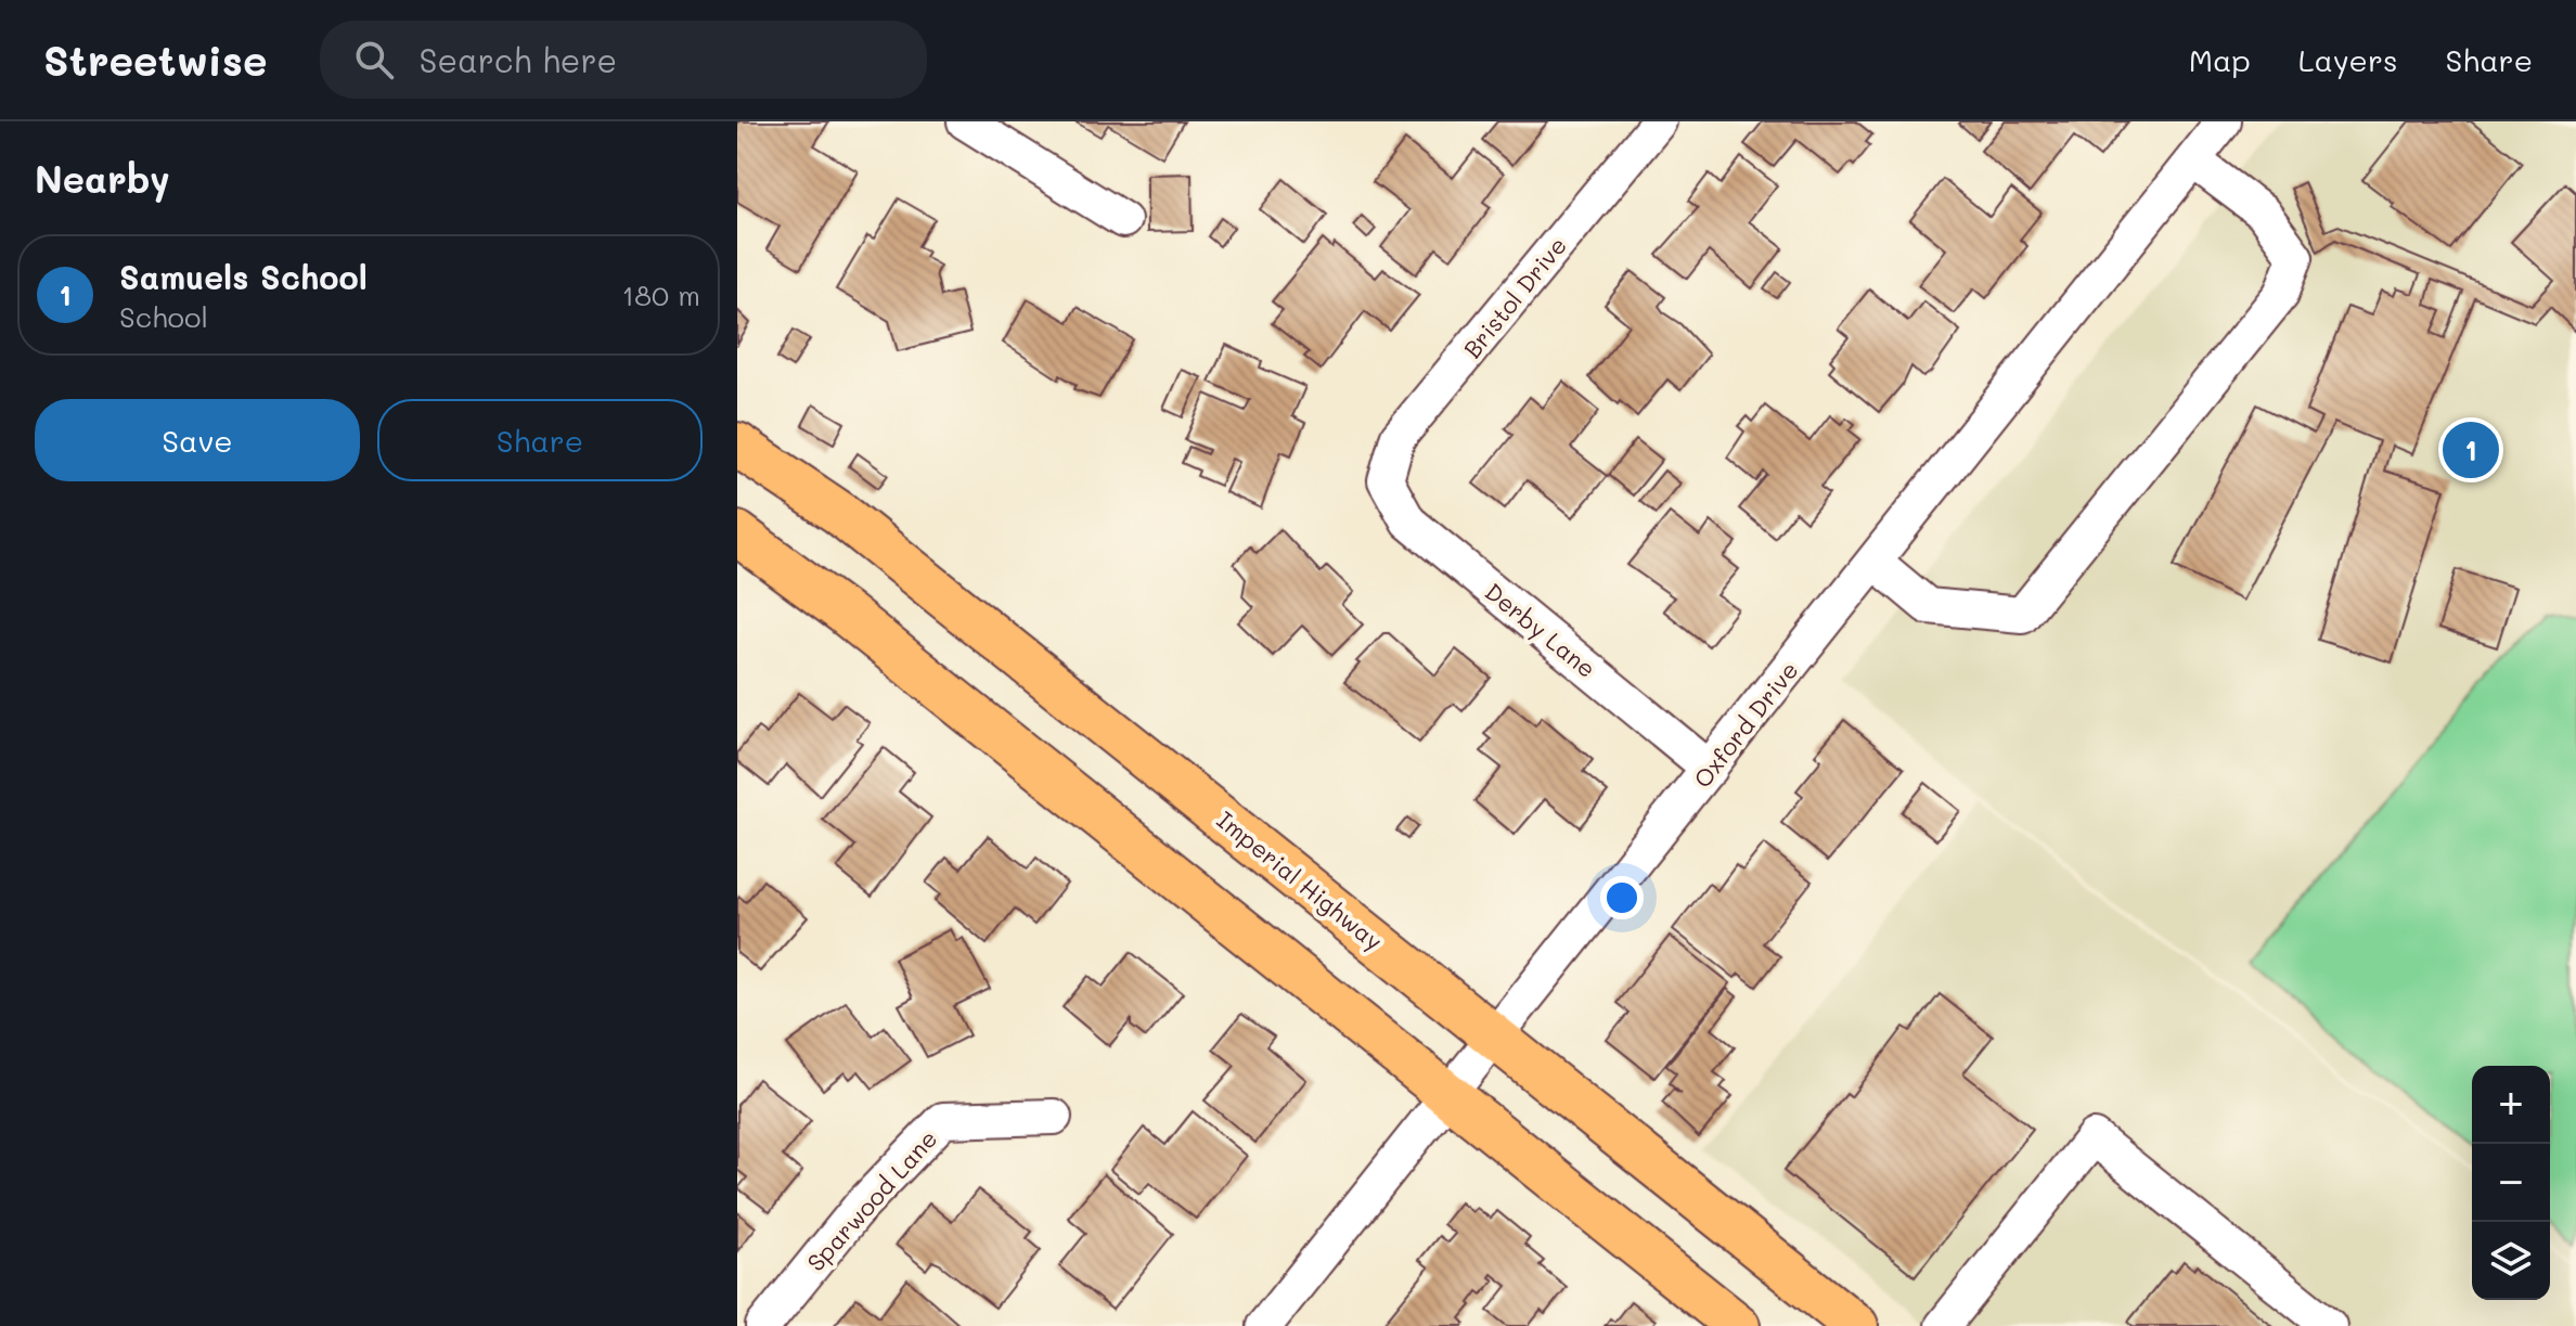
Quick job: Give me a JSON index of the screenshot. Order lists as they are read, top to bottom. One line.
{"streets":{"main road":["Imperial Highway"],"street":["Bristol Drive","Derby Lane","Oxford Drive","Sparwood Lane"]},"crossings":[["Bristol Drive","Derby Lane"],["Derby Lane","Oxford Drive"],["Oxford Drive","Imperial Highway"]],"page":{"header":"Streetwise","search":"Search here","nav":["Map","Layers","Share"],"heading":"Nearby","list":[{"mark":"1","name":"Samuels School","note":"School","value":"180 m"}],"buttons":["Save","Share"],"pins":"1","map_buttons":["+","−"]}}
